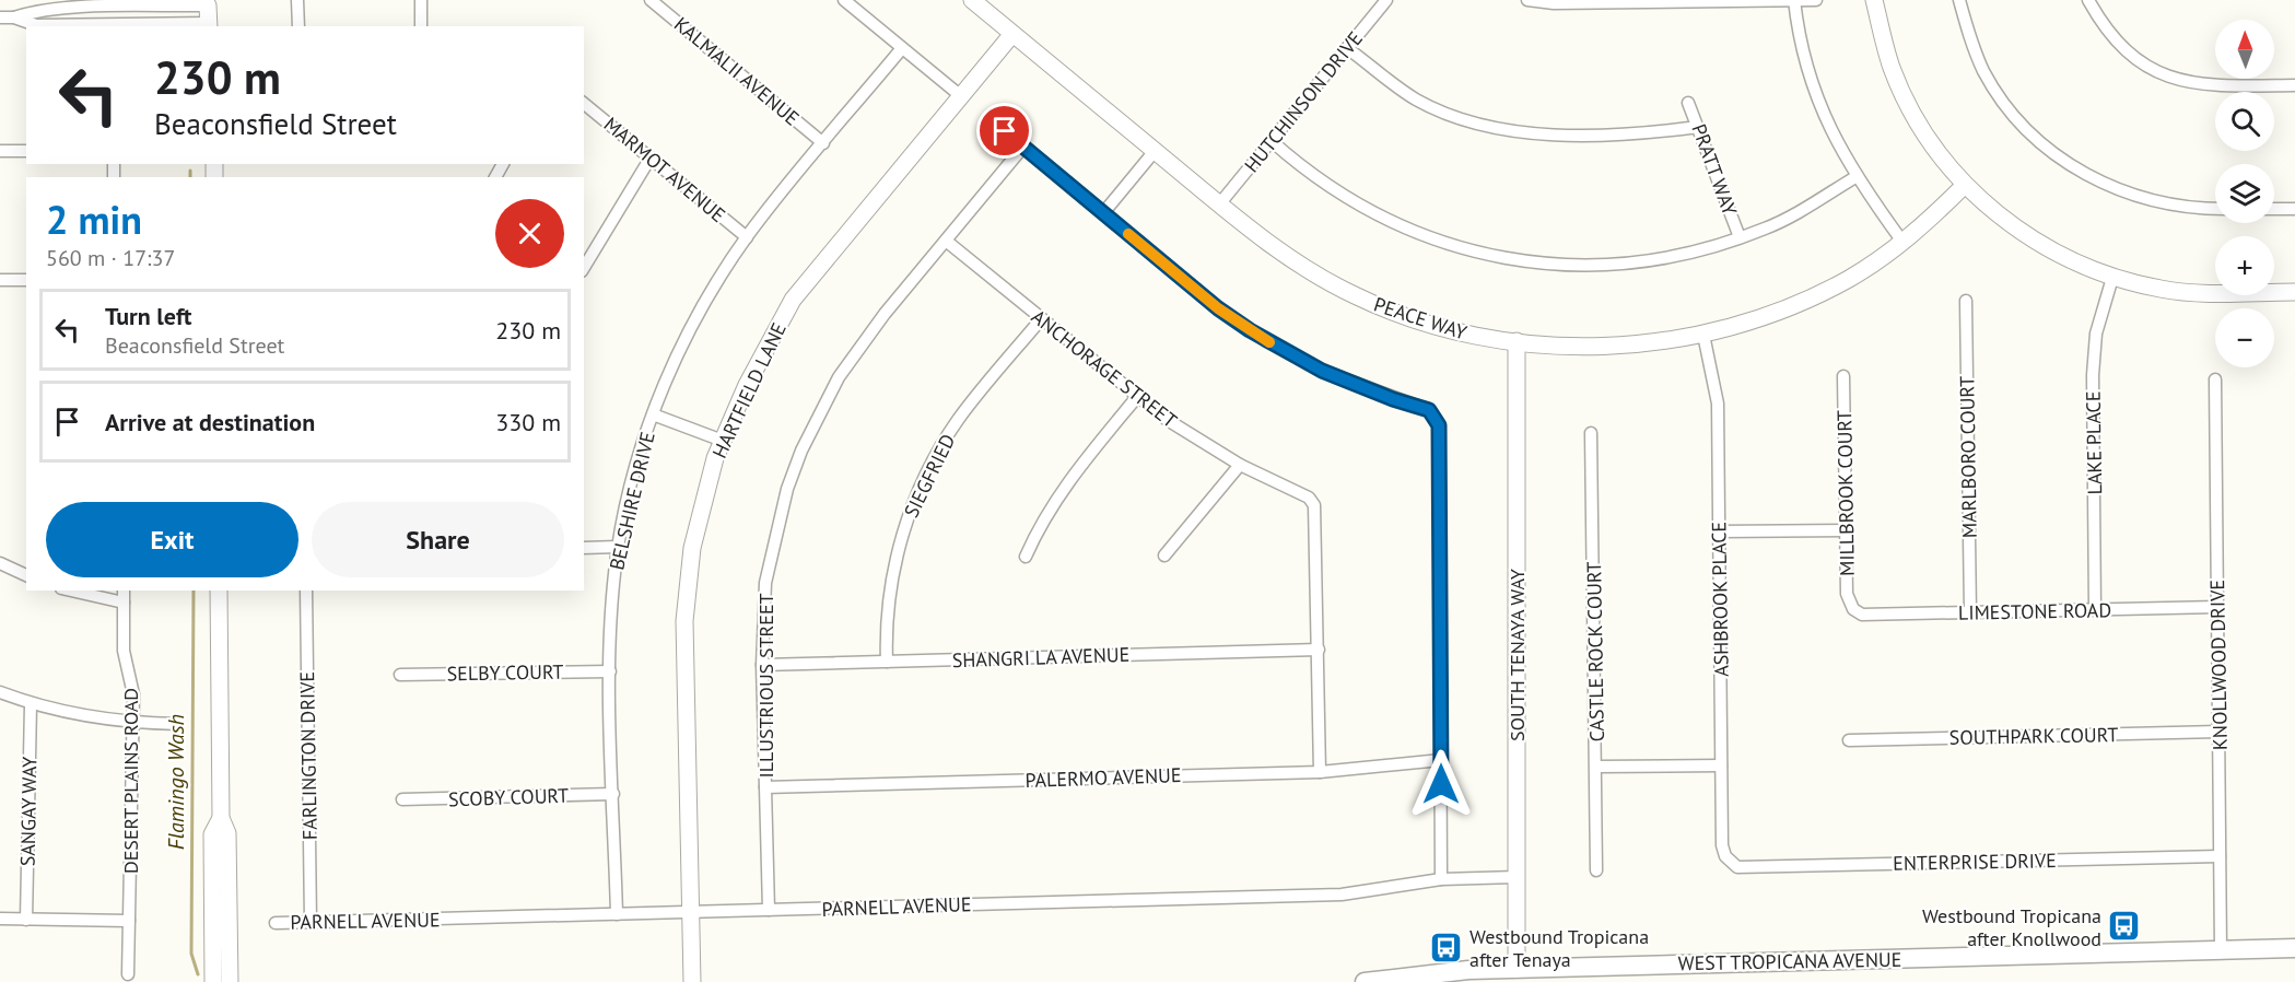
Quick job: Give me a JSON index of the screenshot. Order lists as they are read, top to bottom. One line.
{"streets":{"main road":["WEST TROPICANA AVENUE"],"street":["KALMALII AVENUE","HUTCHINSON DRIVE","MARMOT AVENUE","PRATT WAY","PEACE WAY","ANCHORAGE STREET","HARTFIELD LANE","LAKE PLACE","MARLBORO COURT","SIEGFRIED","MILLBROOK COURT","BELSHIRE DRIVE","ASHBROOK PLACE","LIMESTONE ROAD","CASTLE ROCK COURT","SOUTH TENAYA WAY","SHANGRI LA AVENUE","KNOLLWOOD DRIVE","SELBY COURT","ILLUSTRIOUS STREET","SOUTHPARK COURT","FARLINGTON DRIVE","PALERMO AVENUE","DESERT PLAINS ROAD","SCOBY COURT","SANGAY WAY","ENTERPRISE DRIVE","PARNELL AVENUE"]},"crossings":[["KALMALII AVENUE","BELSHIRE DRIVE"],["HUTCHINSON DRIVE","PEACE WAY"],["MARMOT AVENUE","BELSHIRE DRIVE"],["PEACE WAY","HARTFIELD LANE"],["PEACE WAY","ASHBROOK PLACE"],["PEACE WAY","SOUTH TENAYA WAY"],["ANCHORAGE STREET","SIEGFRIED"],["ANCHORAGE STREET","SHANGRI LA AVENUE"],["ANCHORAGE STREET","ILLUSTRIOUS STREET"],["ANCHORAGE STREET","PALERMO AVENUE"],["HARTFIELD LANE","PARNELL AVENUE"],["LAKE PLACE","LIMESTONE ROAD"],["MARLBORO COURT","LIMESTONE ROAD"],["SIEGFRIED","SHANGRI LA AVENUE"],["MILLBROOK COURT","LIMESTONE ROAD"],["BELSHIRE DRIVE","SELBY COURT"],["BELSHIRE DRIVE","SCOBY COURT"],["BELSHIRE DRIVE","PARNELL AVENUE"],["ASHBROOK PLACE","ENTERPRISE DRIVE"],["LIMESTONE ROAD","KNOLLWOOD DRIVE"],["SOUTH TENAYA WAY","PARNELL AVENUE"],["SOUTH TENAYA WAY","WEST TROPICANA AVENUE"],["SHANGRI LA AVENUE","ILLUSTRIOUS STREET"],["KNOLLWOOD DRIVE","SOUTHPARK COURT"],["KNOLLWOOD DRIVE","ENTERPRISE DRIVE"],["KNOLLWOOD DRIVE","WEST TROPICANA AVENUE"],["ILLUSTRIOUS STREET","PALERMO AVENUE"],["ILLUSTRIOUS STREET","PARNELL AVENUE"],["FARLINGTON DRIVE","PARNELL AVENUE"]],"water":["Flamingo Wash"],"places":{"bus stop":["Westbound Tropicana after Knollwood","Westbound Tropicana after Tenaya"]},"north":"top","page":{"map_buttons":["+","−"],"turn":["230 m","Beaconsfield Street"],"heading":["2 min","560 m · 17:37"],"list":[{"name":"Turn left","note":"Beaconsfield Street","value":"230 m"},{"name":"Arrive at destination","value":"330 m"}],"buttons":["Exit","Share"]}}
